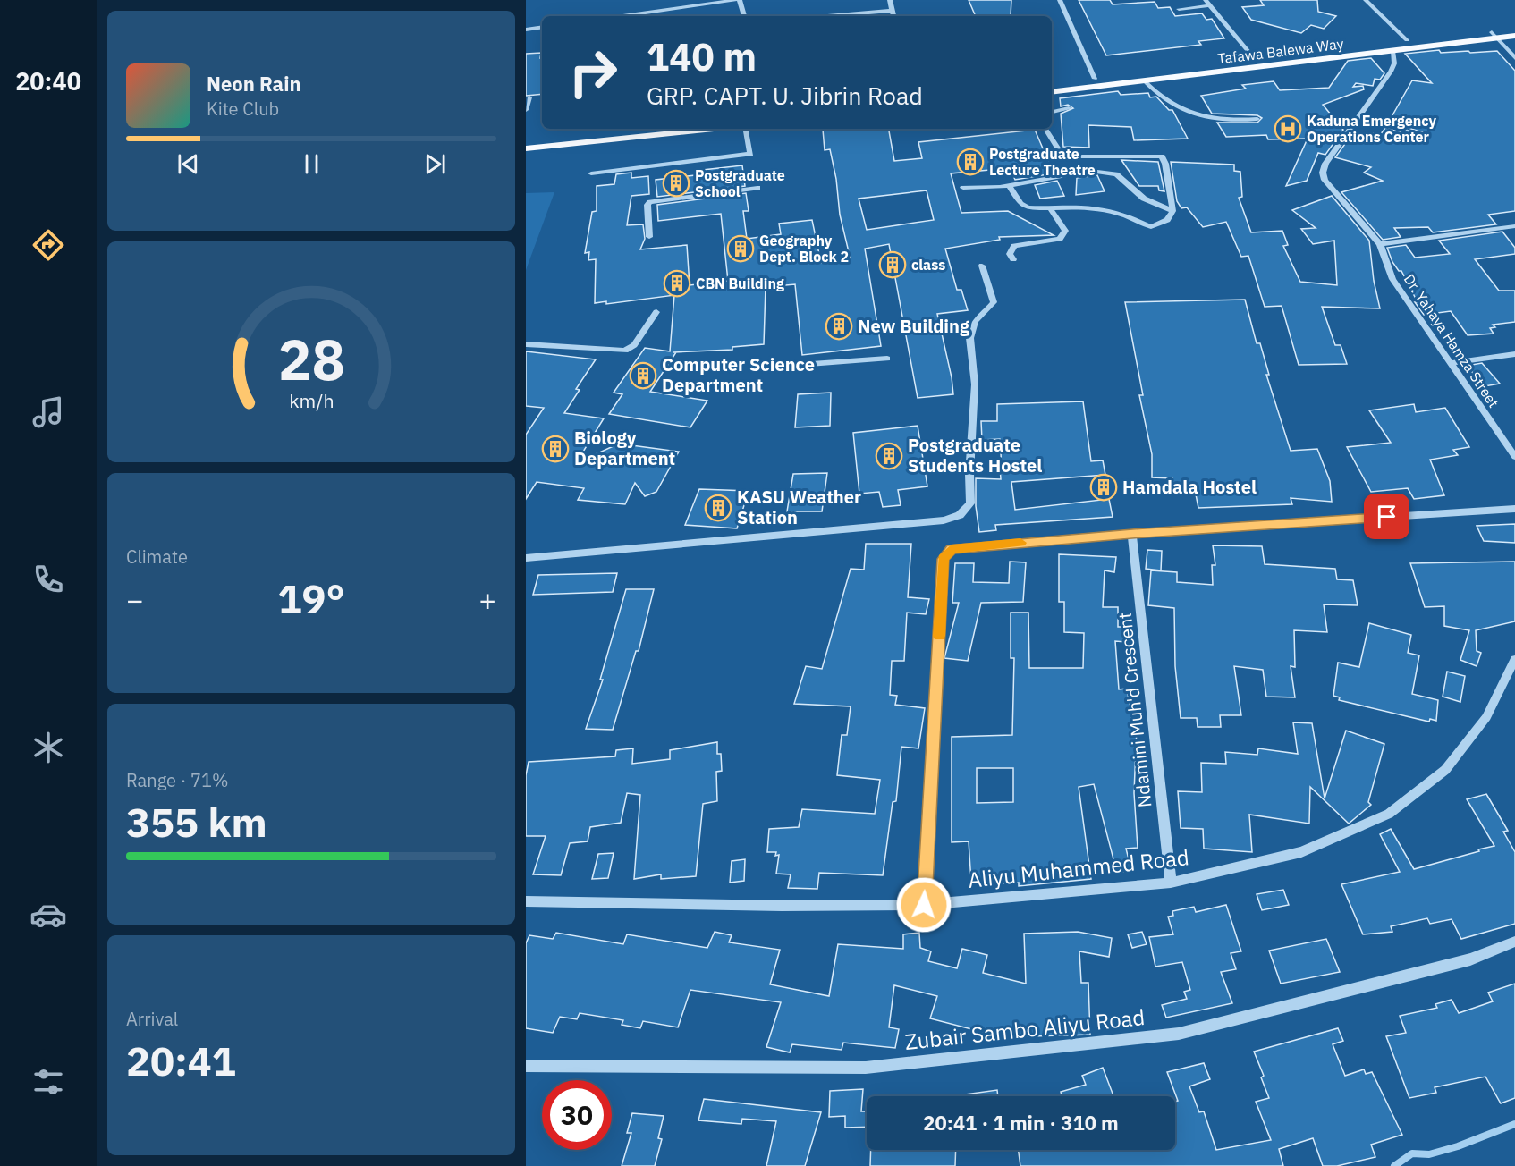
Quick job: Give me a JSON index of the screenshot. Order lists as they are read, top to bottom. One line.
{"streets":{"main road":["Tafawa Balewa Way"],"street":["Dr. Yahaya Hamza Street","Ndamini Muh'd Crescent","Aliyu Muhammed Road","Zubair Sambo Aliyu Road"]},"crossings":[["Tafawa Balewa Way","Dr. Yahaya Hamza Street"],["Ndamini Muh'd Crescent","Aliyu Muhammed Road"]],"places":{"hospital":["Kaduna Emergency Operations Center"],"building":["Postgraduate Lecture Theatre","Postgraduate School","Geography Dept. Block 2","class","CBN Building","New Building","Computer Science Department","Biology Department","Postgraduate Students Hostel","Hamdala Hostel","KASU Weather Station"]},"page":{"tabs":"20:40","turn":["140 m","GRP. CAPT. U. Jibrin Road"],"song":["Neon Rain","Kite Club"],"tile":["Climate",["Range · 71%","355 km"],["Arrival","20:41"]],"heat":["−","19°","+"],"limit":"30","trip":"20:41 · 1 min · 310 m","gauge":["28","km/h"]}}
